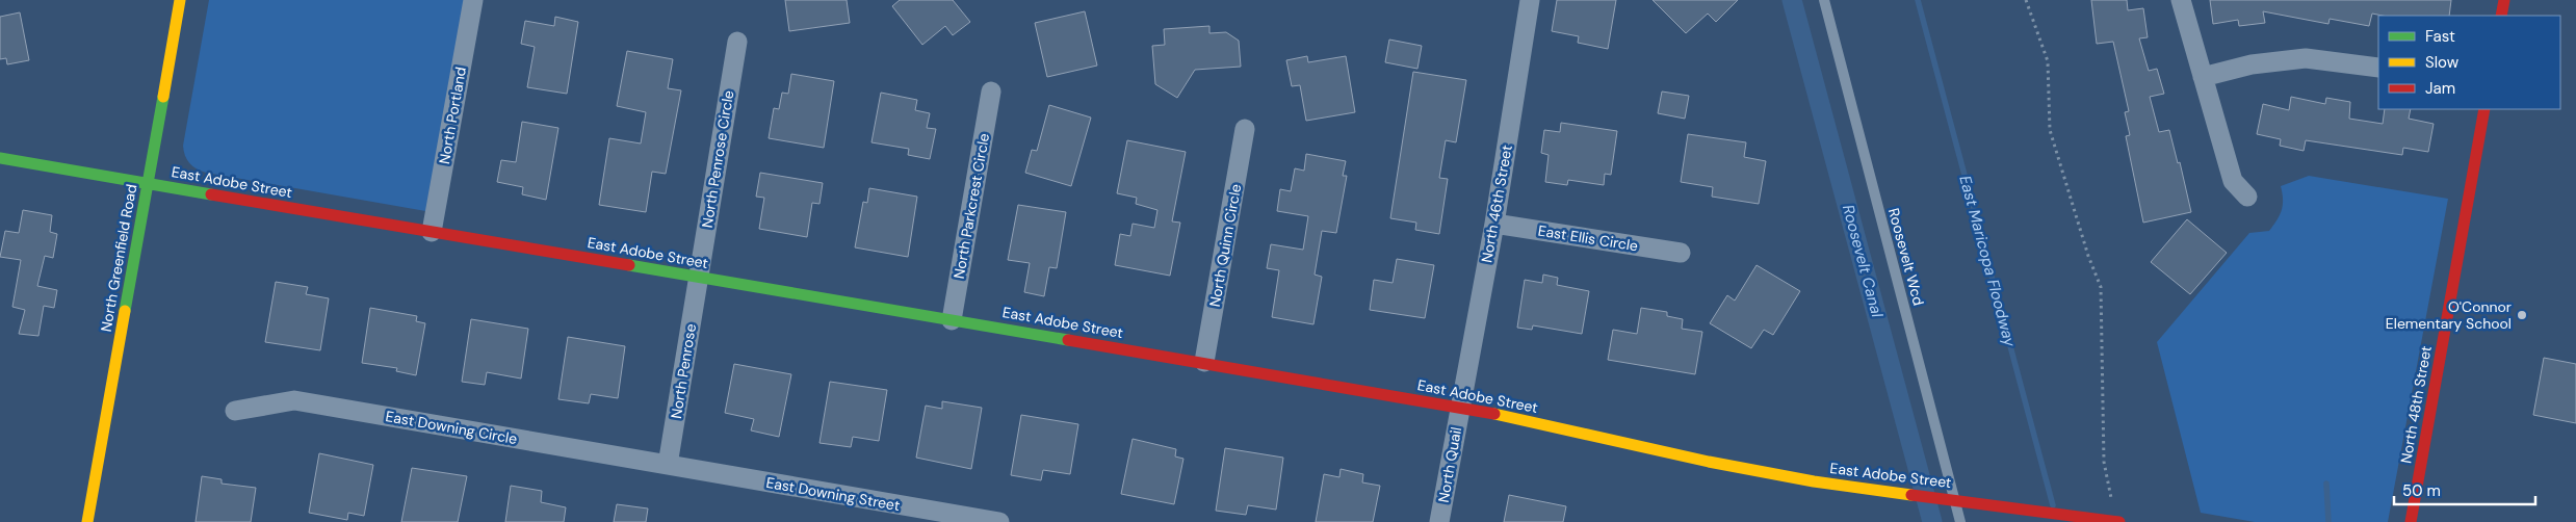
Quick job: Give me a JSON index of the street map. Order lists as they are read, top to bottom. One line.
{"streets":{"street":["North Portland","North Penrose Circle","East Adobe Street","North 46th Street","North Parkcrest Circle","East Ellis Circle","North Quinn Circle","North Greenfield Road","North Penrose","North 48th Street","East Downing Circle","North Quail","East Downing Street"],"lane":["Roosevelt Wcd"]},"crossings":[["North Portland","East Adobe Street"],["North Penrose Circle","East Adobe Street"],["North Penrose Circle","North Penrose"],["East Adobe Street","North 46th Street"],["East Adobe Street","North Parkcrest Circle"],["East Adobe Street","North Quinn Circle"],["East Adobe Street","Roosevelt Wcd"],["East Adobe Street","North Greenfield Road"],["East Adobe Street","North Penrose"],["East Adobe Street","North Quail"],["North 46th Street","East Ellis Circle"],["North 46th Street","North Quail"],["North Penrose","East Downing Circle"],["North Penrose","East Downing Street"],["East Downing Circle","East Downing Street"]],"water":["Roosevelt Canal","East Maricopa Floodway"],"places":["O'Connor Elementary School"],"legend":["Fast","Slow","Jam"],"scale_bar":"50 m"}
